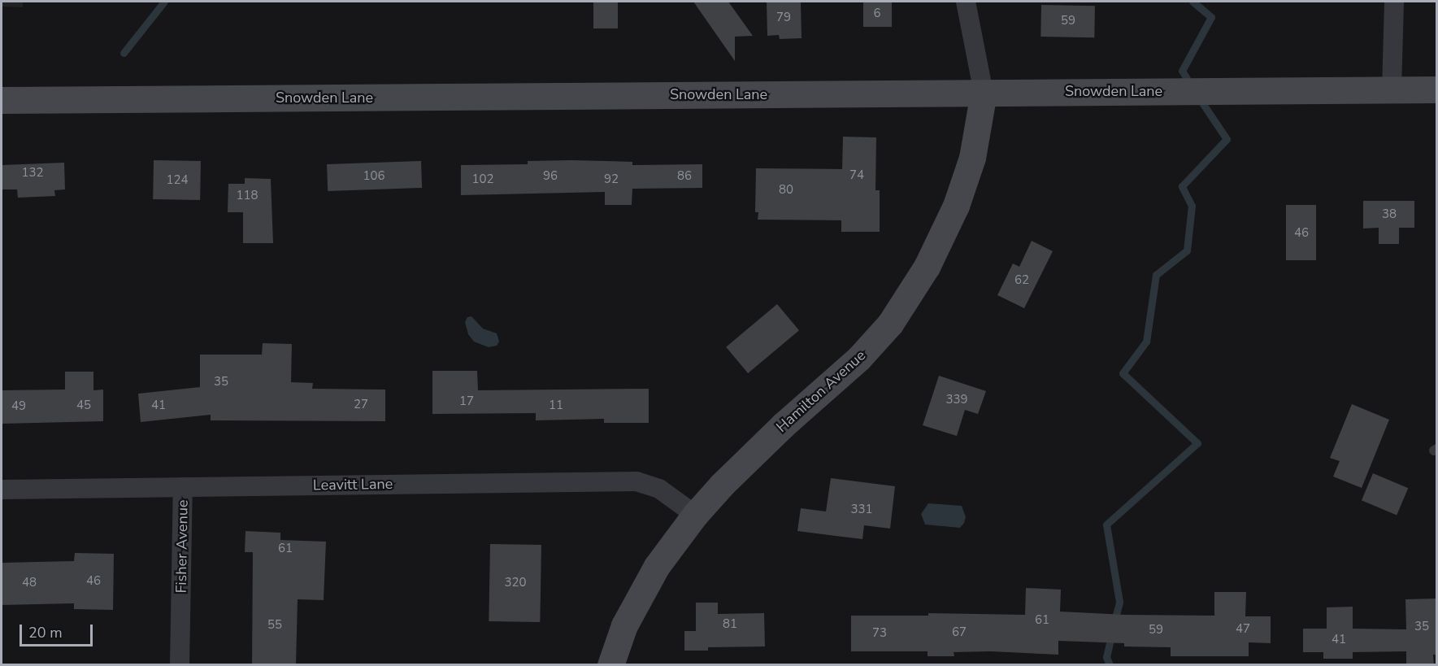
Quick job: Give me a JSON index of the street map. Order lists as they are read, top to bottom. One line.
{"streets":{"street":["Snowden Lane","Hamilton Avenue","Leavitt Lane","Fisher Avenue"]},"crossings":[["Snowden Lane","Hamilton Avenue"],["Hamilton Avenue","Leavitt Lane"],["Leavitt Lane","Fisher Avenue"]],"house_numbers":["6","79","59","132","74","106","96","86","102","92","124","80","118","38","46","62","35","339","17","27","45","41","11","49","331","61","46","48","320","61","81","55","35","47","59","67","73","41"],"scale_bar":"20 m"}
